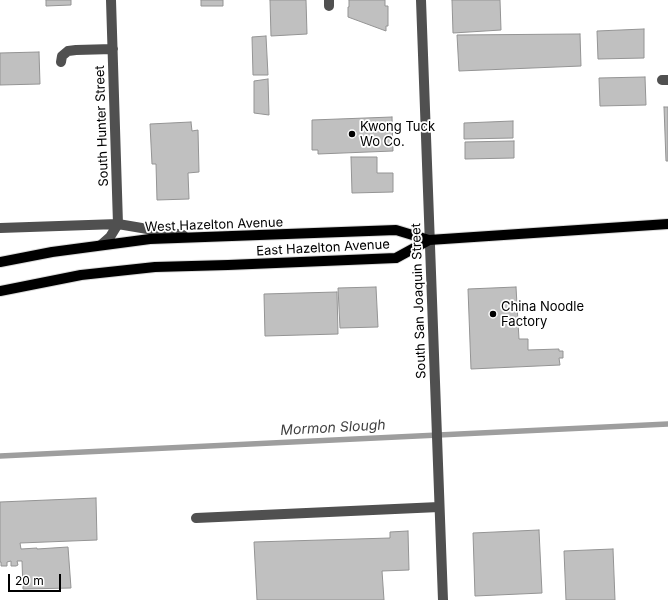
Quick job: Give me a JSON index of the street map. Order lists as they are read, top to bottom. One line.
{"streets":{"main road":["West Hazelton Avenue","East Hazelton Avenue"],"street":["South Hunter Street","South San Joaquin Street"]},"crossings":[["West Hazelton Avenue","East Hazelton Avenue"],["West Hazelton Avenue","South San Joaquin Street"],["East Hazelton Avenue","South San Joaquin Street"]],"water":["Mormon Slough"],"places":["Kwong Tuck Wo Co.","China Noodle Factory"],"scale_bar":"20 m"}
